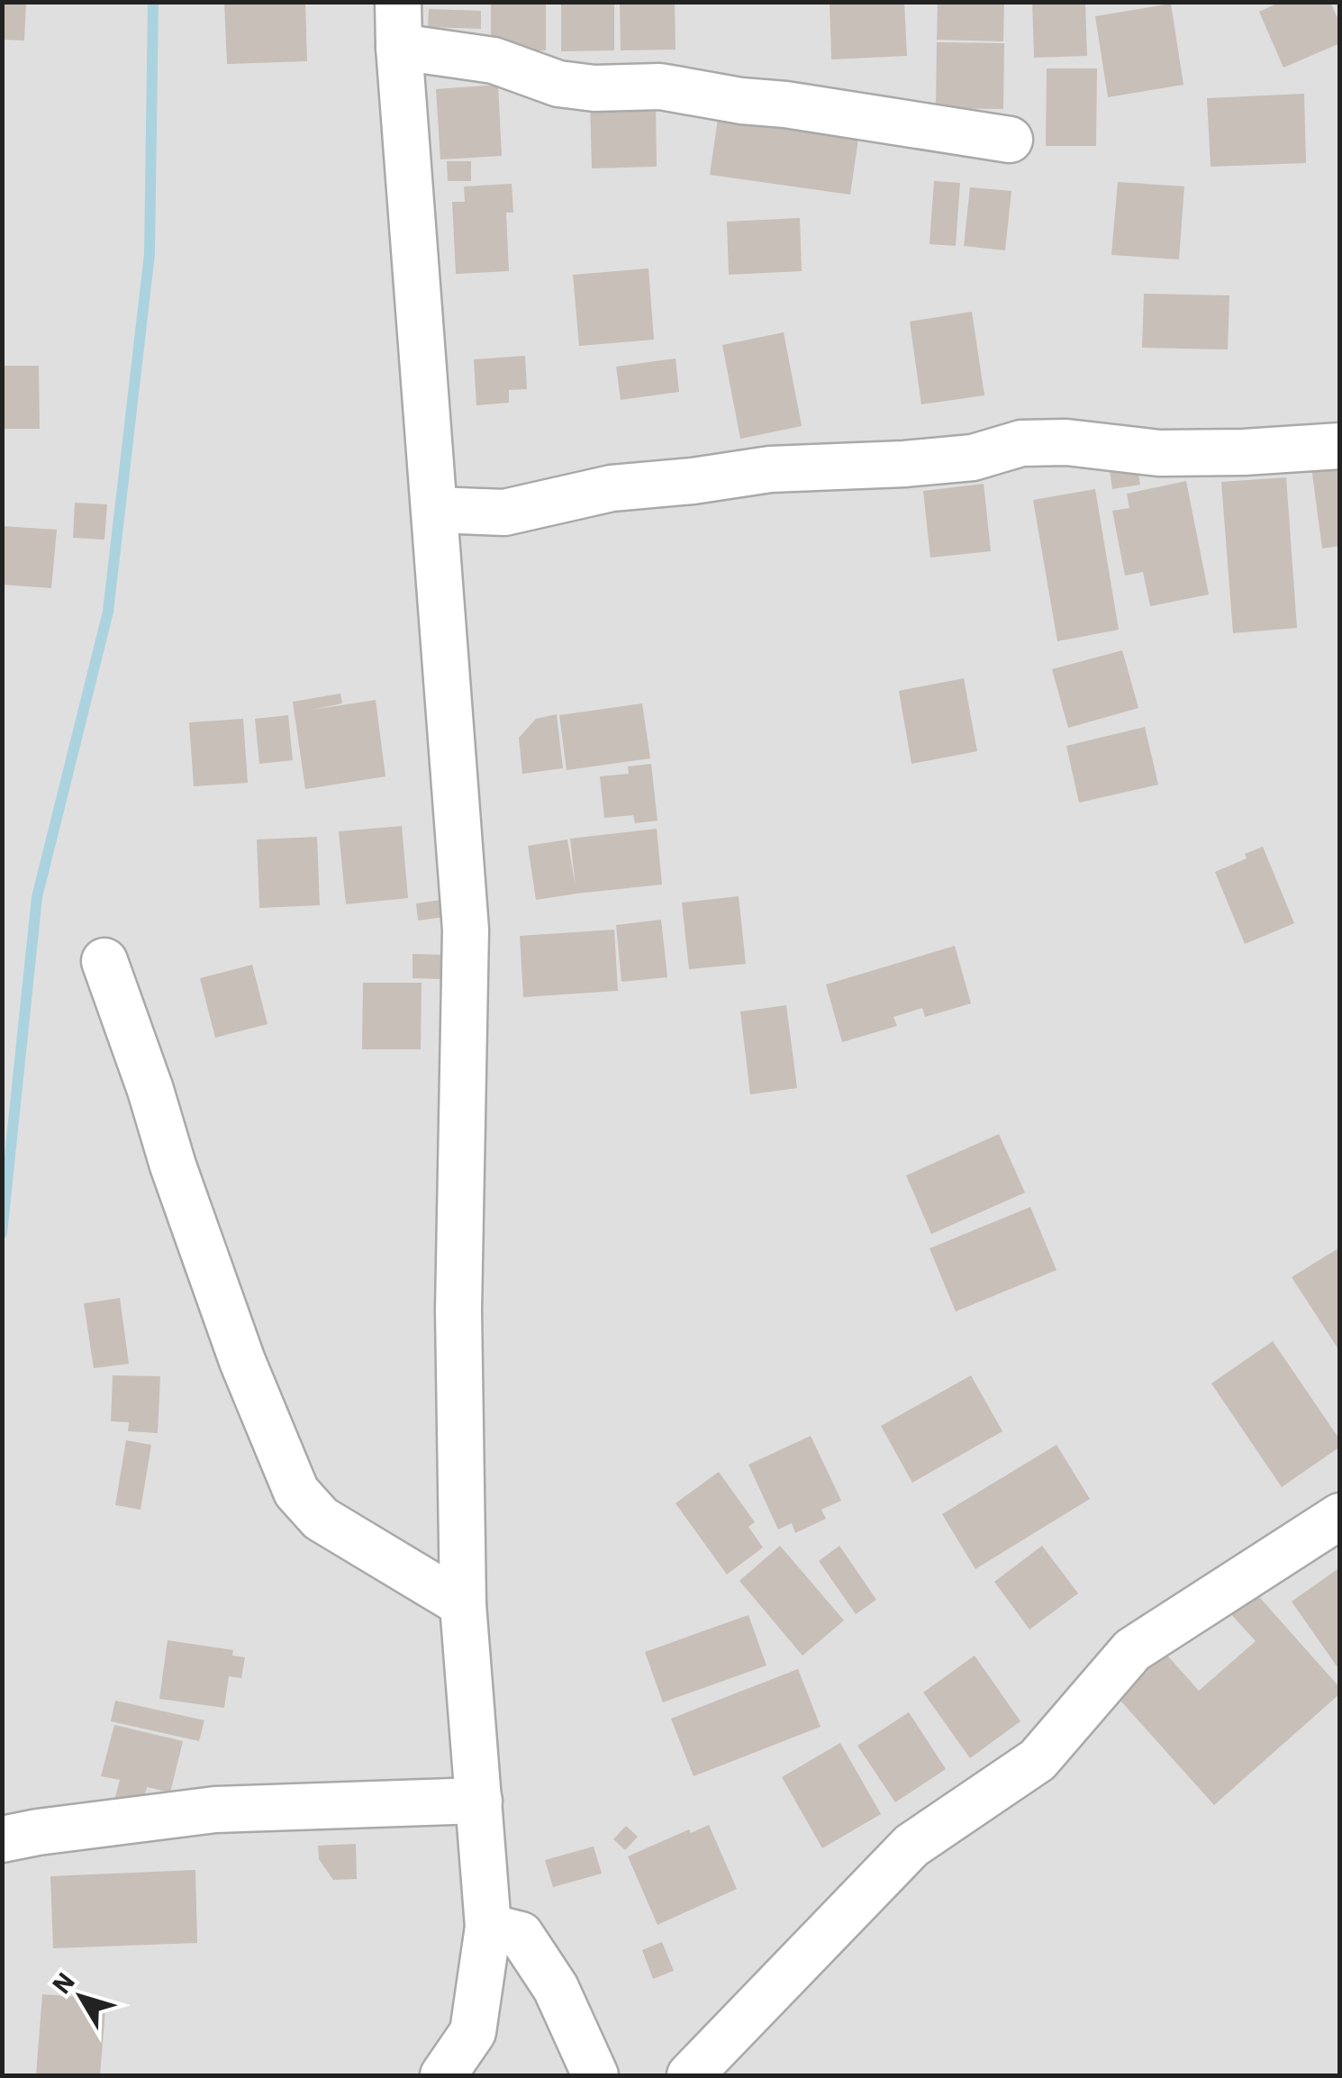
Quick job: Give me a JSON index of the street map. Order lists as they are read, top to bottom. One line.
{"north":"top left"}
